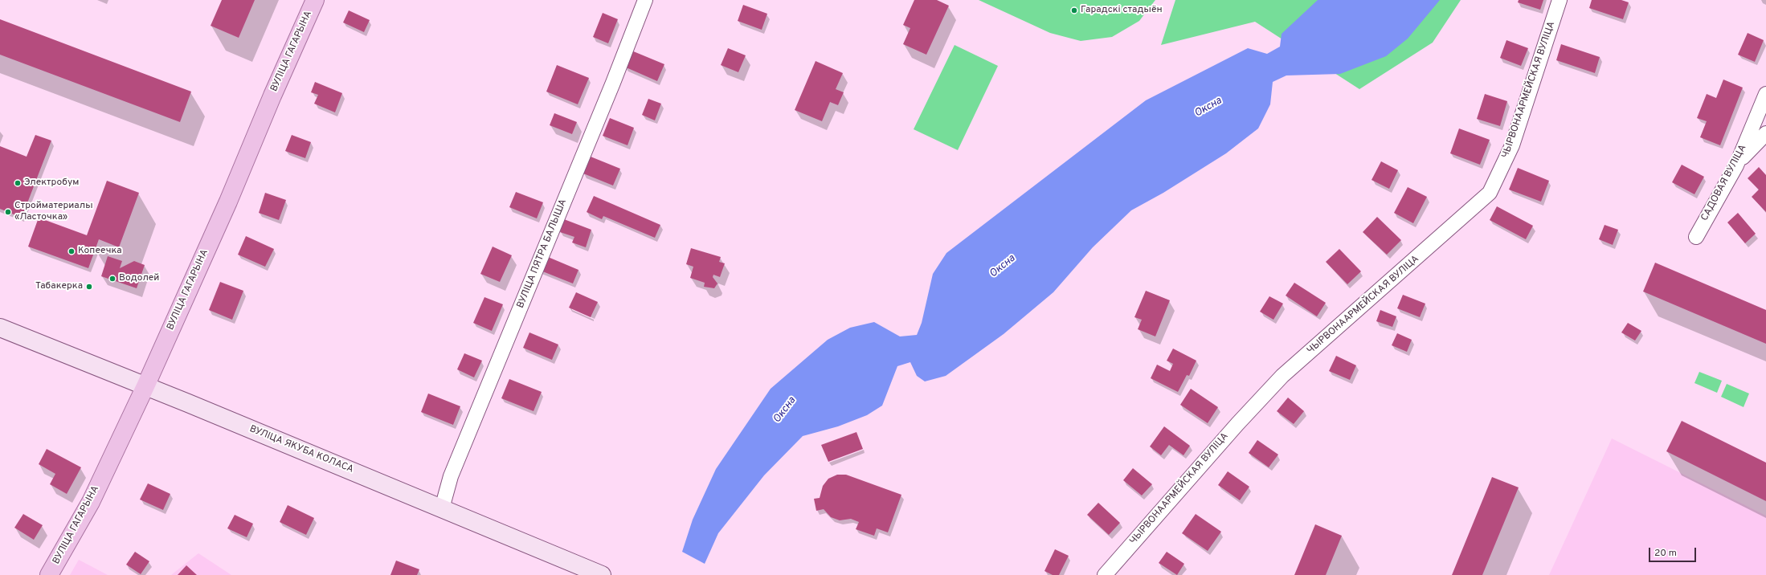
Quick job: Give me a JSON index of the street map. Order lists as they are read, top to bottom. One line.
{"streets":{"main road":["ВУЛІЦА ГАГАРЫНА","ВУЛІЦА ЯКУБА КОЛАСА"],"street":["ЧЫРВОНААРМЕЙСКАЯ ВУЛІЦА","САДОВАЯ ВУЛІЦА","ВУЛІЦА ПЯТРА БАЛЫША"]},"crossings":[["ВУЛІЦА ГАГАРЫНА","ВУЛІЦА ЯКУБА КОЛАСА"],["ВУЛІЦА ПЯТРА БАЛЫША","ВУЛІЦА ЯКУБА КОЛАСА"]],"water":["Оксна"],"places":["Гарадскі стадыён","Электробум","Стройматериалы «Ласточка»","Копеечка","Водолей","Табакерка"],"scale_bar":"20 m"}
